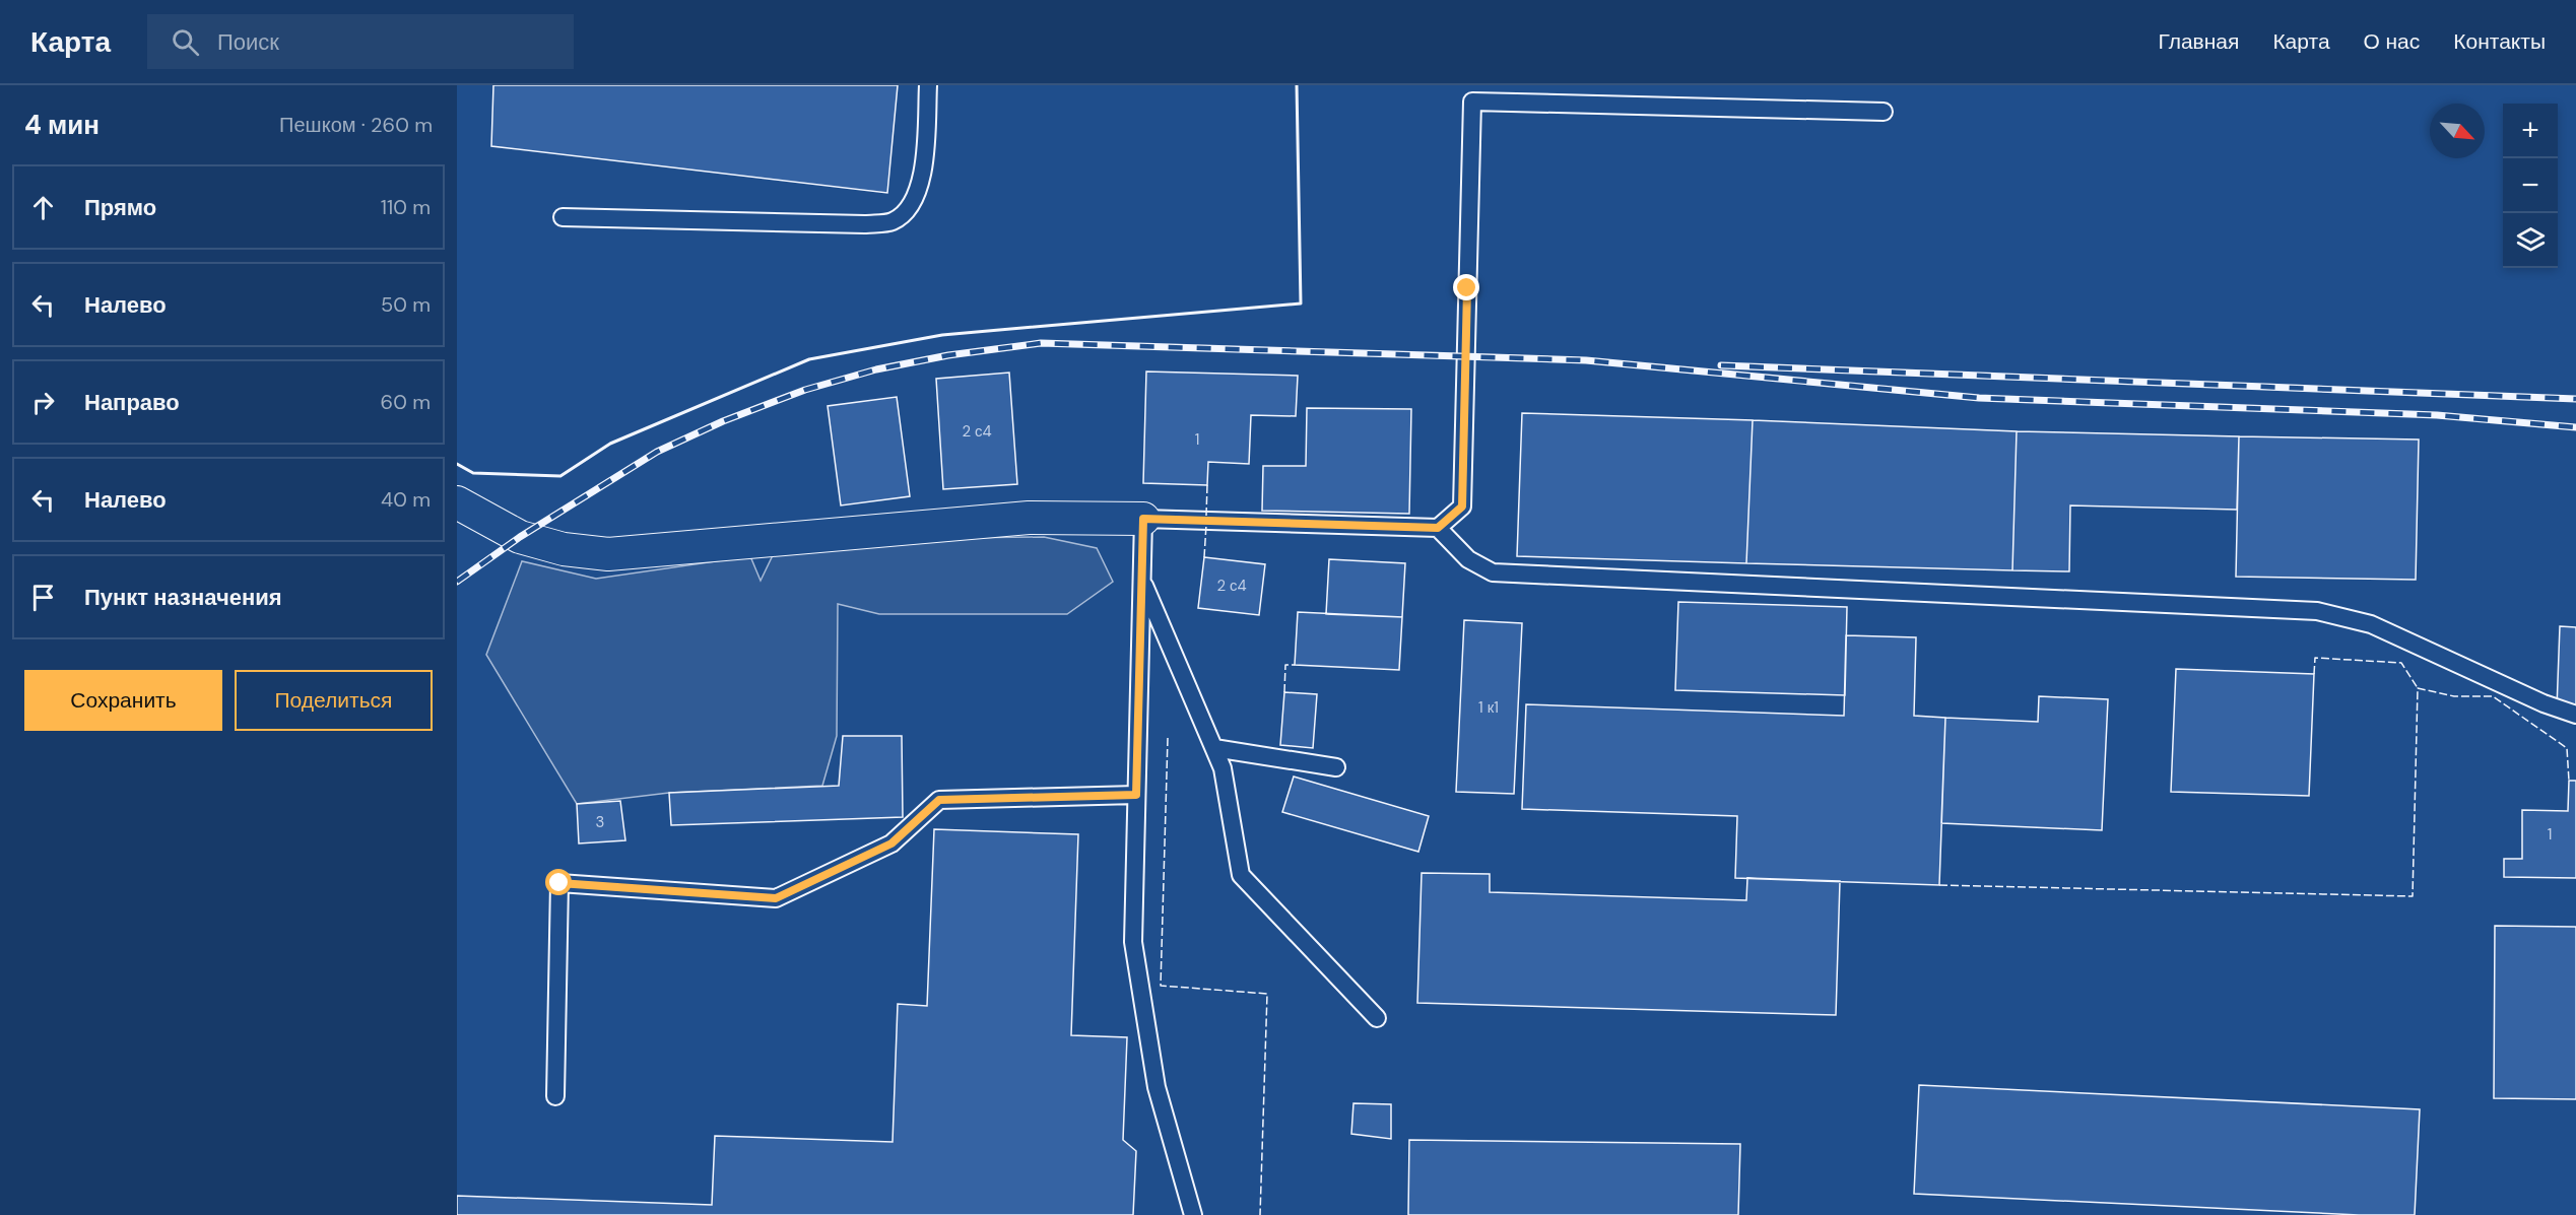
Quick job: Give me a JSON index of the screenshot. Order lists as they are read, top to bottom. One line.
{"house_numbers":["2 с4","1","2 с4","1 к1","3","1"],"north":"bottom right","page":{"header":"Карта","search":"Поиск","nav":["Главная","Карта","О нас","Контакты"],"heading":["4 мин","Пешком · 260 m"],"map_buttons":["+","−"],"list":[["Прямо","110 m"],["Налево","50 m"],["Направо","60 m"],["Налево","40 m"],"Пункт назначения"],"buttons":["Сохранить","Поделиться"]}}
